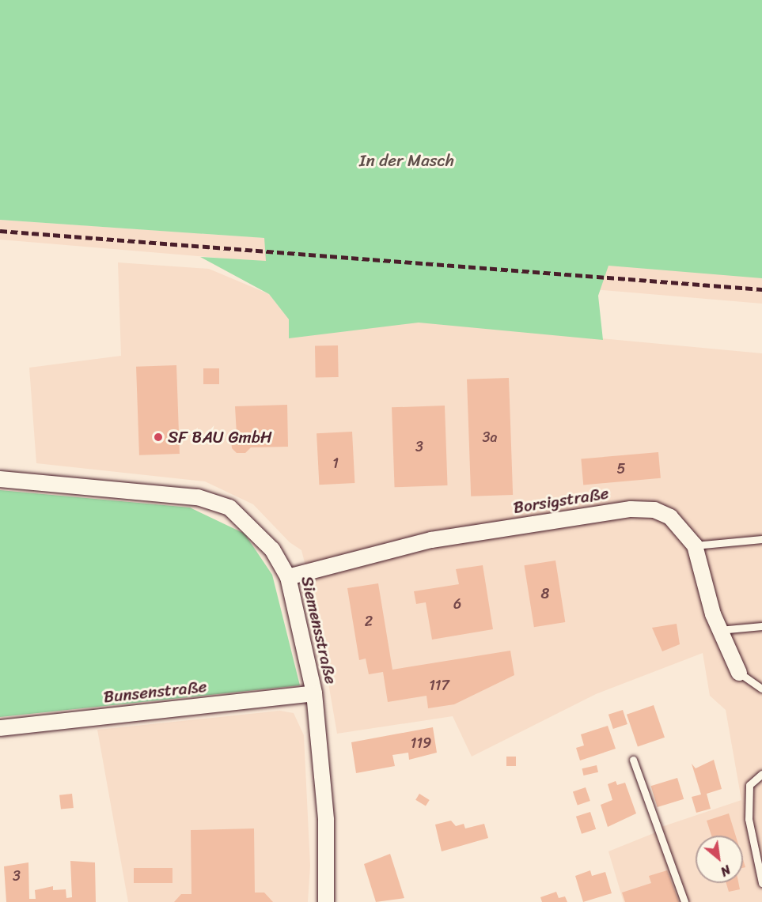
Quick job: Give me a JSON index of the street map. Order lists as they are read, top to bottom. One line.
{"streets":{"street":["Borsigstraße","Siemensstraße","Bunsenstraße"]},"crossings":[["Borsigstraße","Siemensstraße"],["Siemensstraße","Bunsenstraße"]],"parks":["In der Masch"],"places":["SF BAU GmbH"],"house_numbers":["3a","3","1","5","8","6","2","117","119","3"],"north":"bottom right"}
